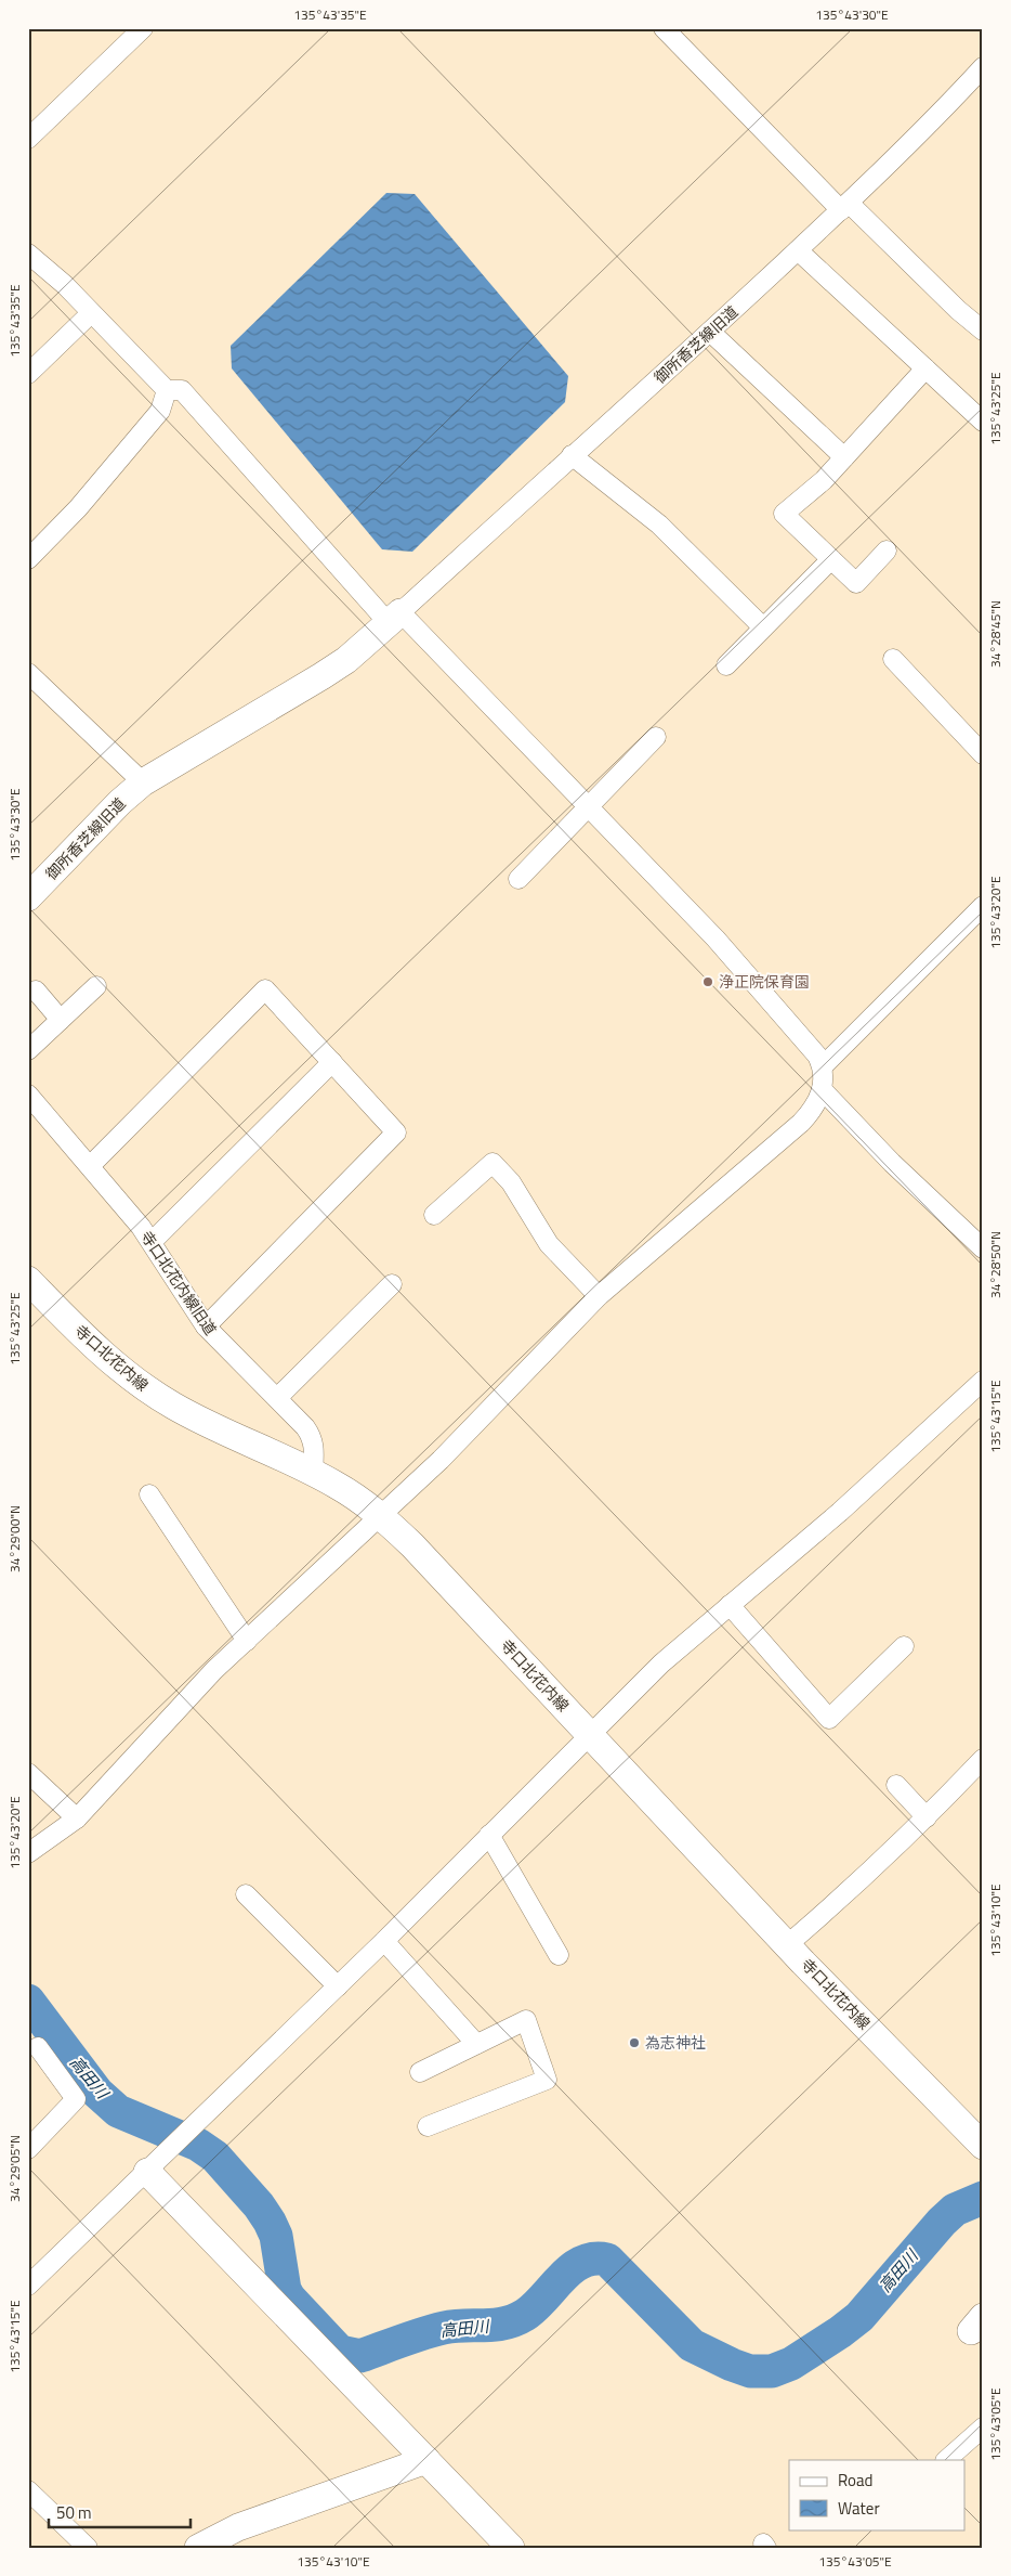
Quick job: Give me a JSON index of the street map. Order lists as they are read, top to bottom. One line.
{"streets":{"main road":["御所香芝線旧道","寺口北花内線"],"street":["寺口北花内線旧道"]},"crossings":[["寺口北花内線旧道","寺口北花内線"]],"water":["高田川"],"places":["浄正院保育園","為志神社"],"legend":["Road","Water"],"scale_bar":"50 m","coordinates":["135°43'35\"E","135°43'30\"E","135°43'25\"E","34°28'45\"N","135°43'20\"E","34°28'50\"N","135°43'15\"E","34°29'00\"N","135°43'10\"E","34°29'05\"N","135°43'05\"E"]}
